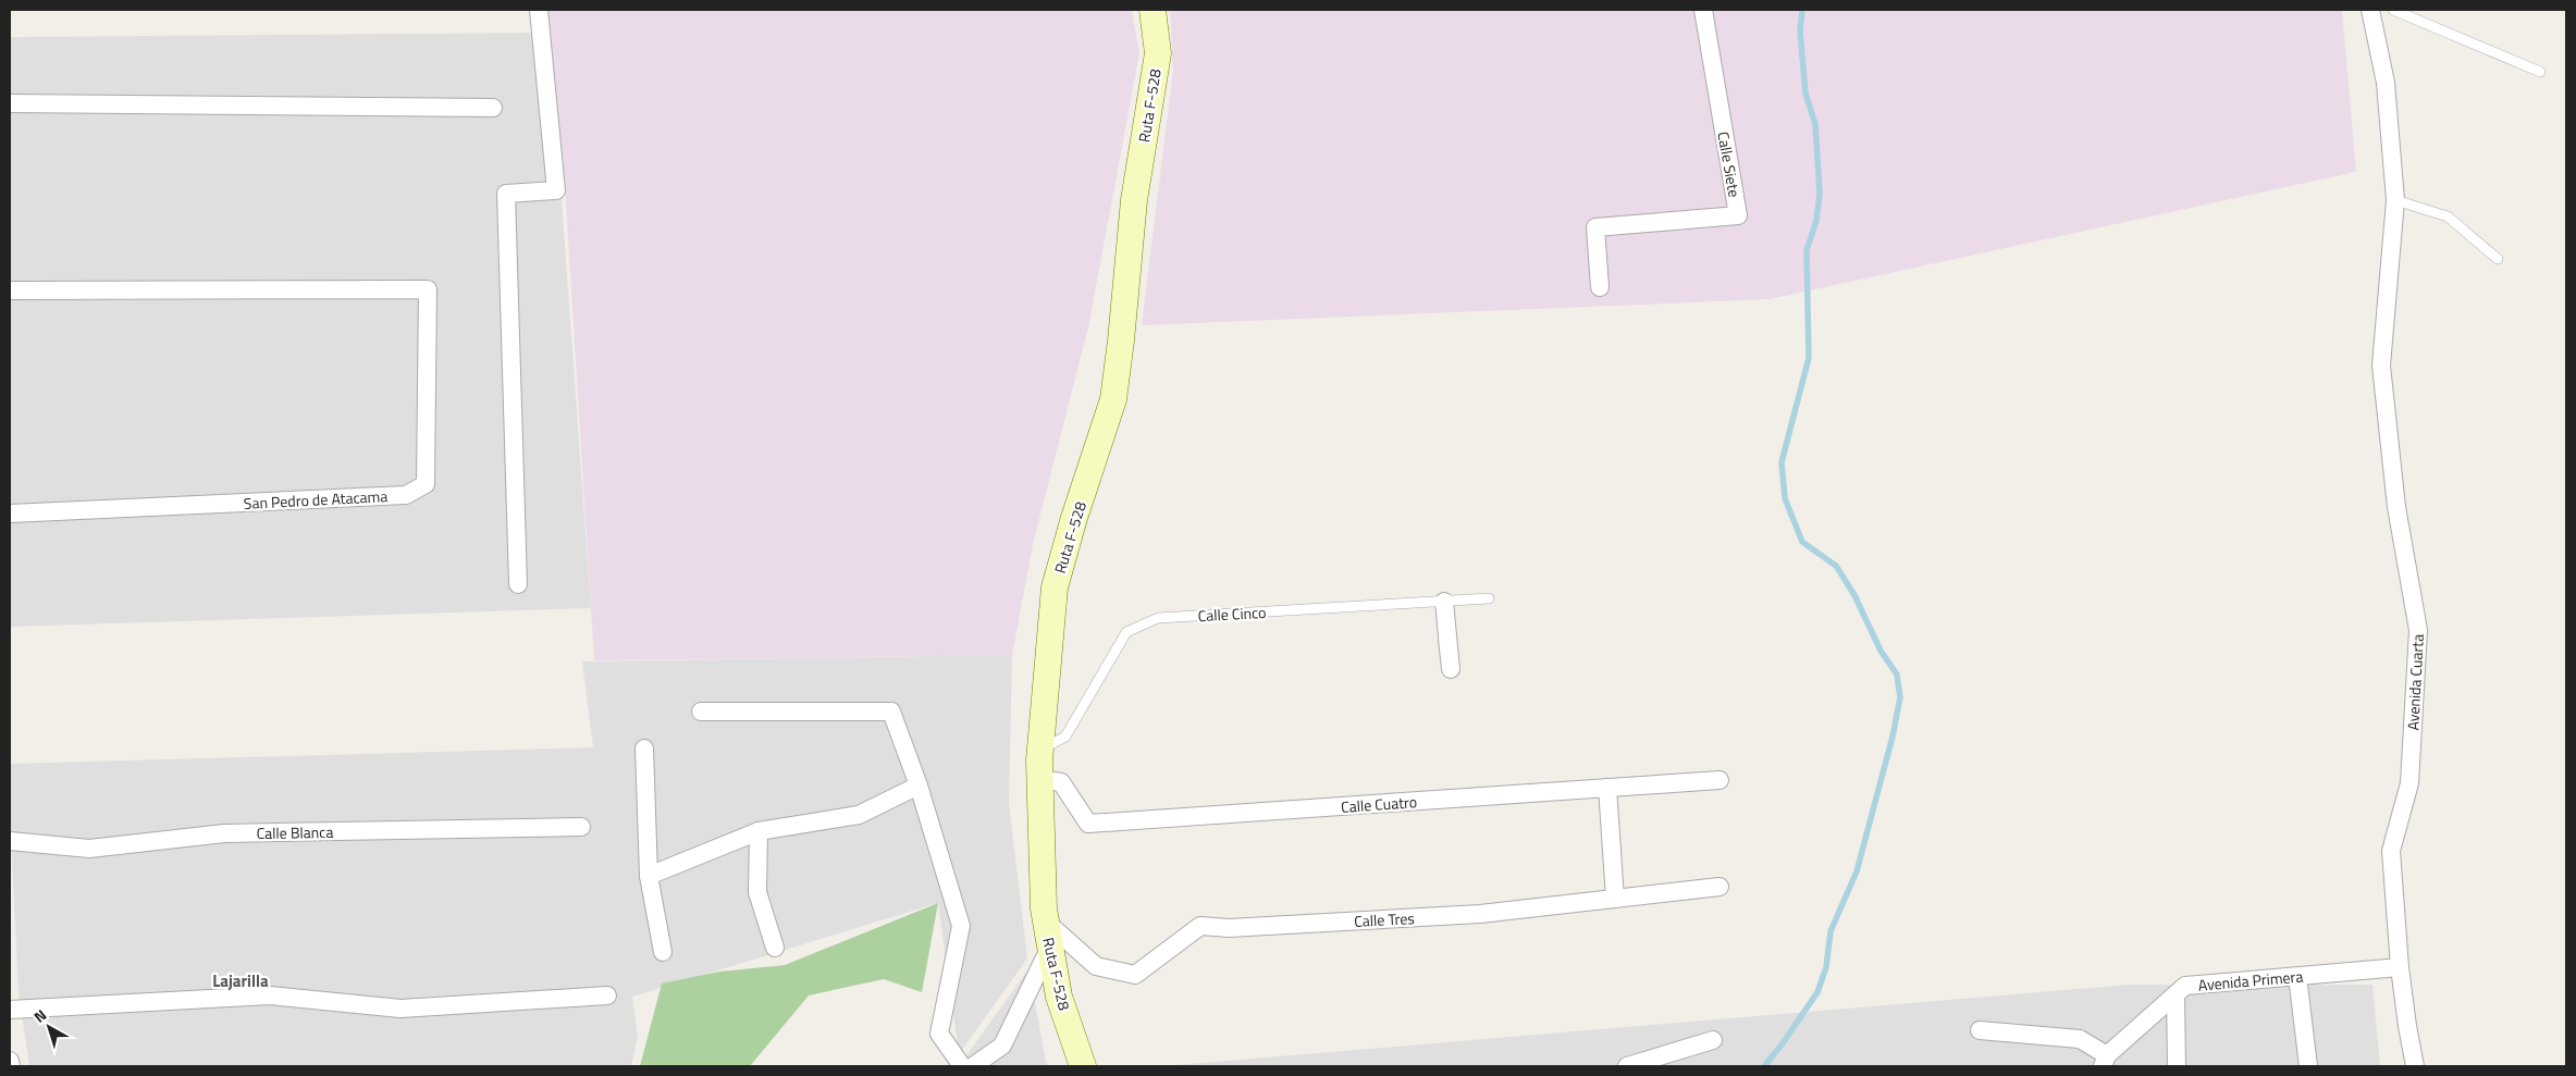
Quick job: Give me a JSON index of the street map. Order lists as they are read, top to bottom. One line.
{"streets":{"main road":["Ruta F-528"],"street":["Calle Siete","San Pedro de Atacama","Avenida Cuarta","Calle Cuatro","Calle Blanca","Calle Tres","Avenida Primera"],"lane":["Calle Cinco"]},"crossings":[["Ruta F-528","Calle Cinco"],["Ruta F-528","Calle Cuatro"],["Ruta F-528","Calle Tres"],["Avenida Cuarta","Avenida Primera"]],"districts":["Lajarilla"],"north":"top left"}
